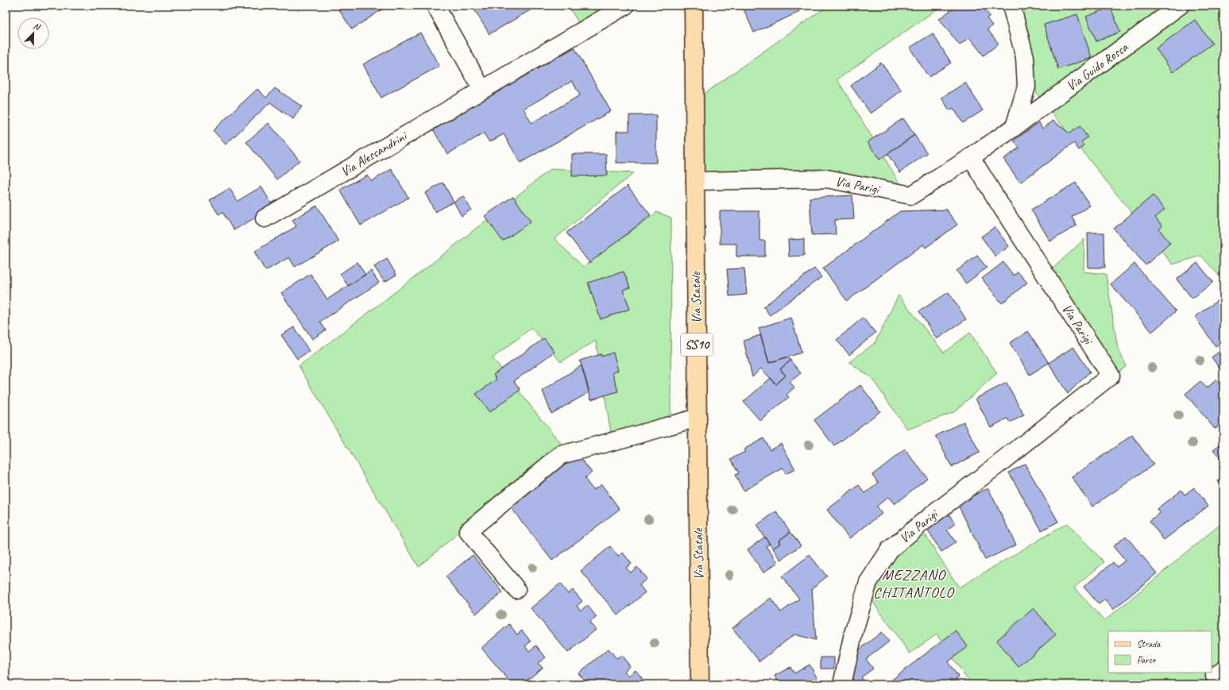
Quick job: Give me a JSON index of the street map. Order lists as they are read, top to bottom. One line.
{"streets":{"main road":["Via Statale","SS10"],"street":["Via Guido Rossa","Via Alessandrini","Via Parigi"]},"crossings":[["Via Guido Rossa","Via Parigi"],["Via Parigi","Via Statale"]],"districts":["MEZZANO CHITANTOLO"],"legend":["Strada","Parco"],"north":"top right"}
